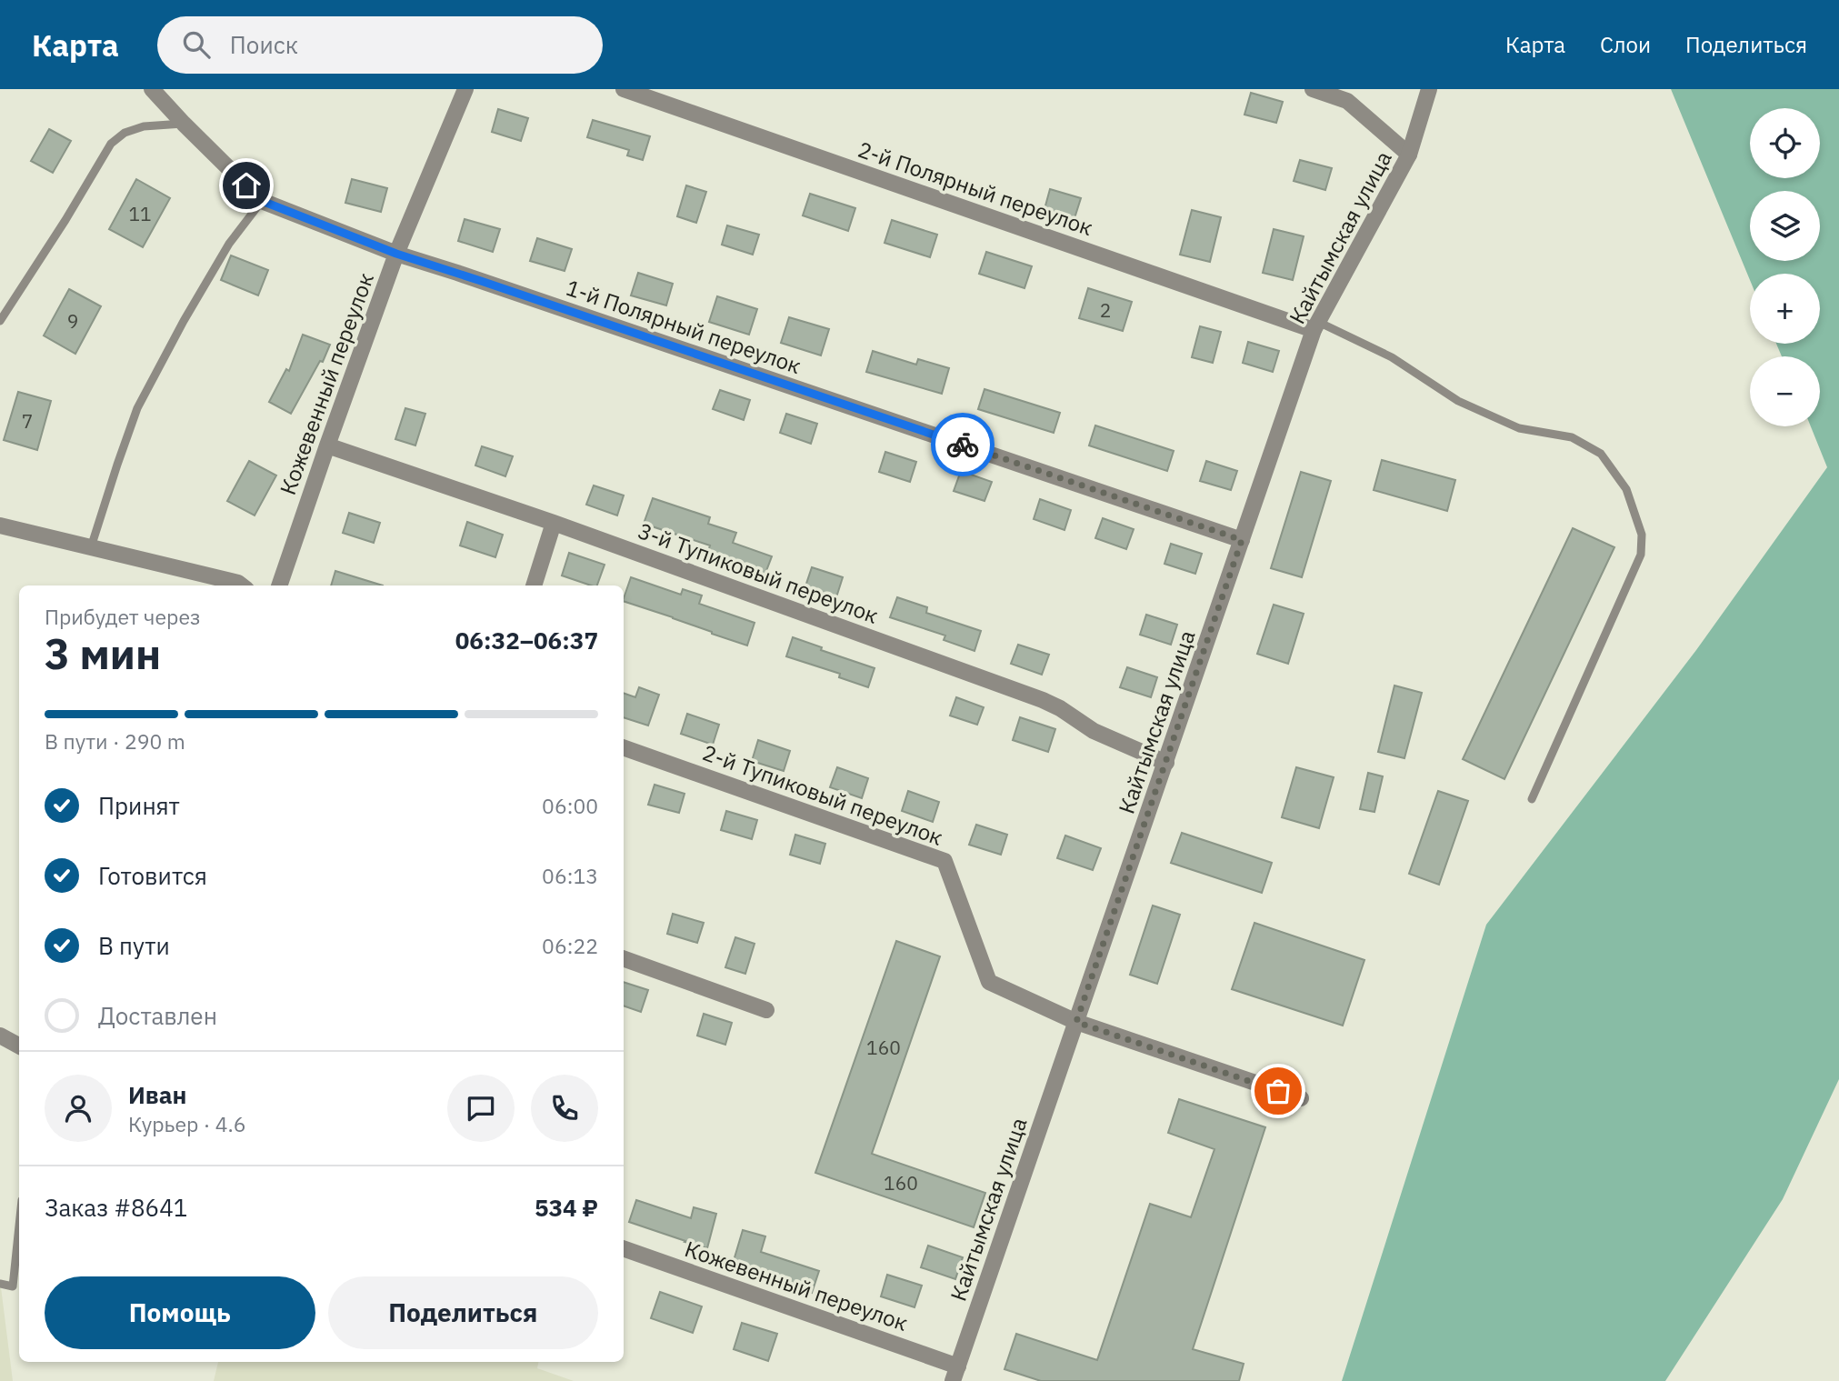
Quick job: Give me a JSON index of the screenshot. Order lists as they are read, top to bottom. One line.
{"streets":{"street":["2-й Полярный переулок","Кайтымская улица","1-й Полярный переулок","Кожевенный переулок","3-й Тупиковый переулок","2-й Тупиковый переулок"]},"crossings":[["2-й Полярный переулок","Кайтымская улица"],["Кайтымская улица","1-й Полярный переулок"],["Кайтымская улица","Кожевенный переулок"],["Кайтымская улица","3-й Тупиковый переулок"],["Кайтымская улица","2-й Тупиковый переулок"],["1-й Полярный переулок","Кожевенный переулок"],["Кожевенный переулок","3-й Тупиковый переулок"]],"house_numbers":["11","2","9","7","160","160"],"page":{"header":"Карта","search":"Поиск","nav":["Карта","Слои","Поделиться"],"map_buttons":["+","−"],"heading":["3 мин","Прибудет через","06:32–06:37"],"panel":["Иван","Курьер · 4.6","Заказ #8641","534 ₽"],"bar":"В пути · 290 m","list":[["Принят","06:00"],["Готовится","06:13"],["В пути","06:22"],"Доставлен"],"buttons":["Помощь","Поделиться"]}}
